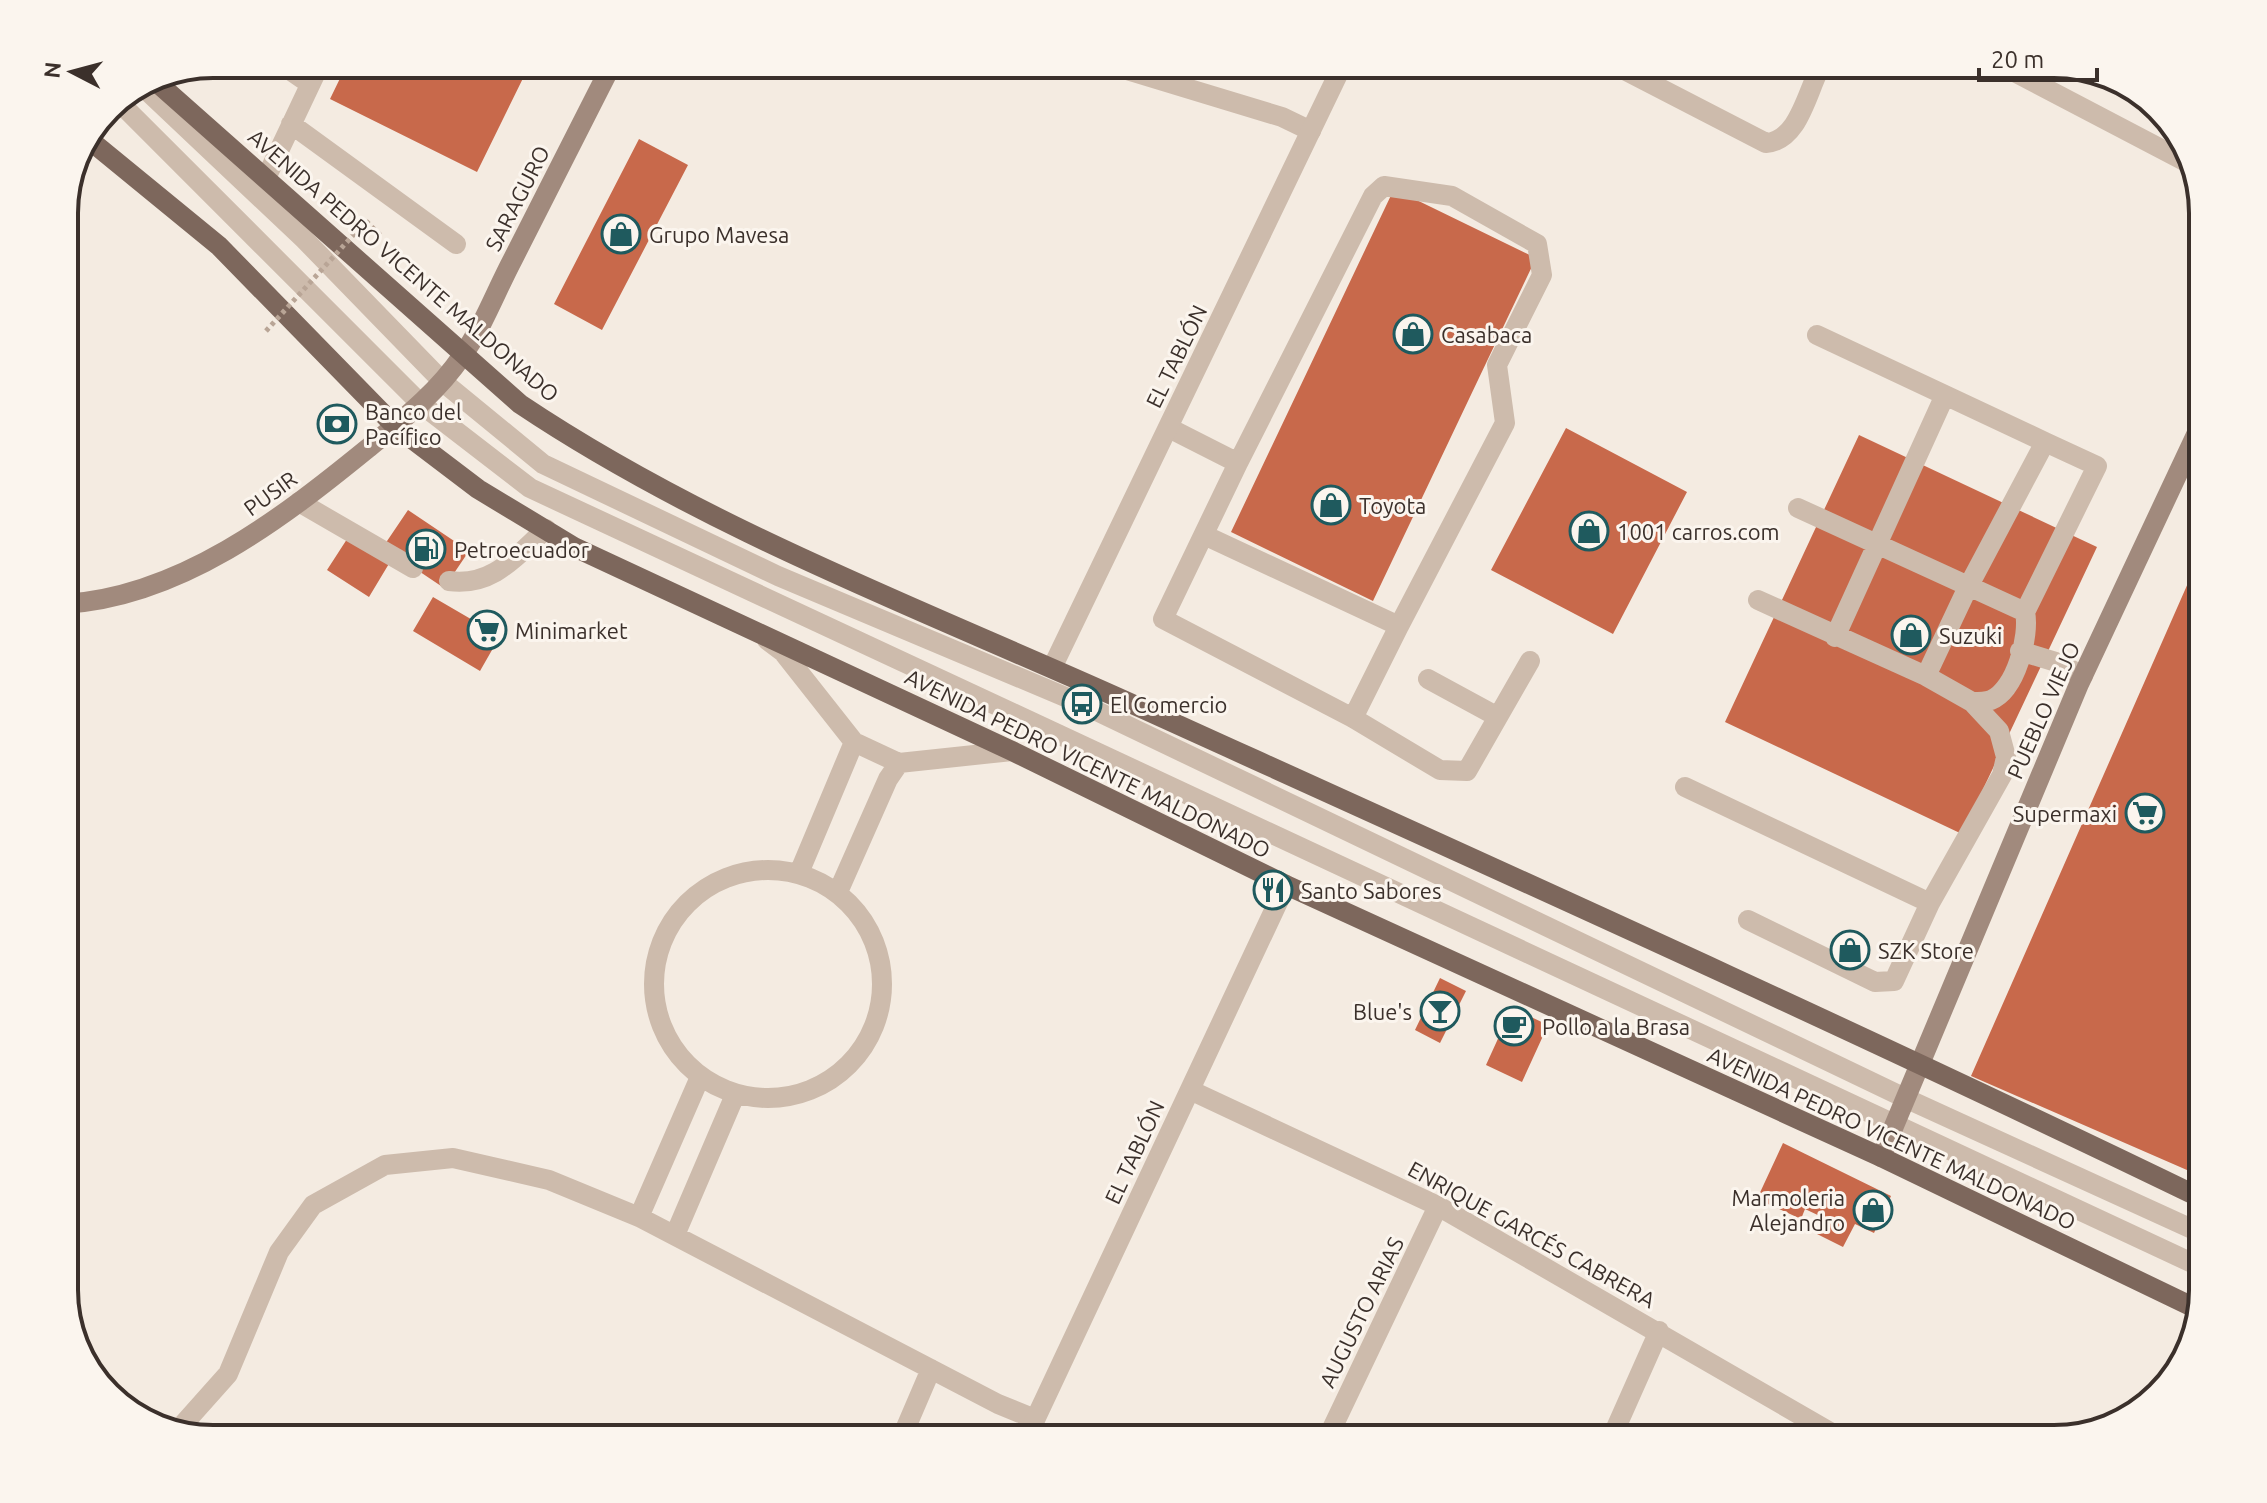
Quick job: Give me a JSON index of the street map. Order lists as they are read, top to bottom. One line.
{"streets":{"main road":["AVENIDA PEDRO VICENTE MALDONADO"],"street":["SARAGURO","EL TABLÓN","PUSIR","PUEBLO VIEJO","ENRIQUE GARCÉS CABRERA","AUGUSTO ARIAS"]},"crossings":[["SARAGURO","AVENIDA PEDRO VICENTE MALDONADO"],["SARAGURO","PUSIR"],["AVENIDA PEDRO VICENTE MALDONADO","EL TABLÓN"],["AVENIDA PEDRO VICENTE MALDONADO","PUSIR"],["AVENIDA PEDRO VICENTE MALDONADO","PUEBLO VIEJO"],["EL TABLÓN","ENRIQUE GARCÉS CABRERA"],["ENRIQUE GARCÉS CABRERA","AUGUSTO ARIAS"]],"places":{"shop":["Grupo Mavesa","Casabaca","Toyota","1001 carros.com","Suzuki","SZK Store","Marmoleria Alejandro"],"bank":["Banco del Pacífico"],"fuel station":["Petroecuador"],"supermarket":["Minimarket","Supermaxi"],"bus stop":["El Comercio"],"restaurant":["Santo Sabores"],"bar":["Blue's"],"cafe":["Pollo a la Brasa"]},"scale_bar":"20 m","north":"left"}
